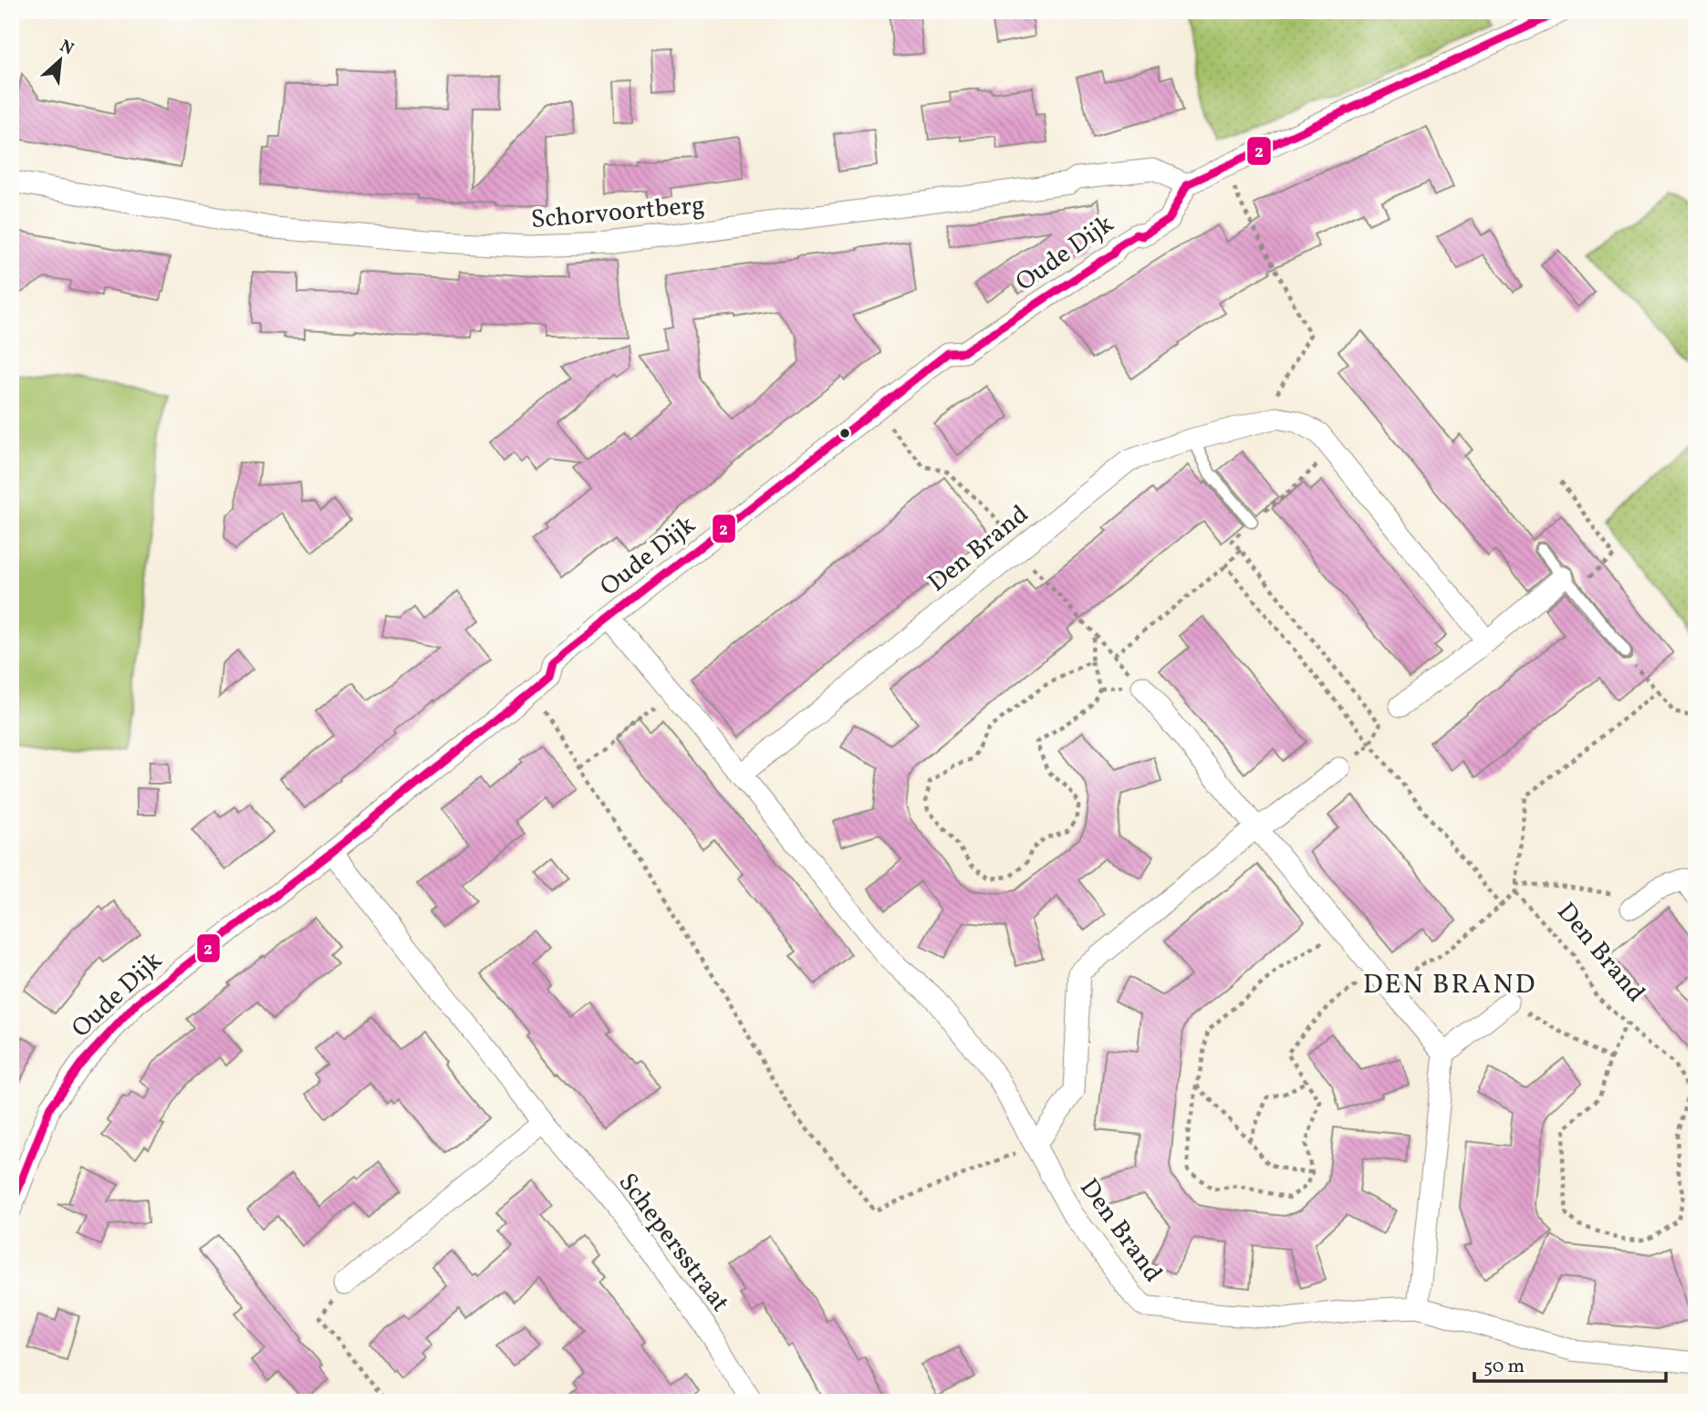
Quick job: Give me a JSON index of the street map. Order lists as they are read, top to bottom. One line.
{"streets":{"street":["Schorvoortberg","Oude Dijk","Den Brand","Schepersstraat"]},"crossings":[["Schorvoortberg","Oude Dijk"],["Oude Dijk","Den Brand"],["Oude Dijk","Schepersstraat"]],"districts":["DEN BRAND"],"lines":["transit line 2"],"scale_bar":"50 m","north":"top right"}
